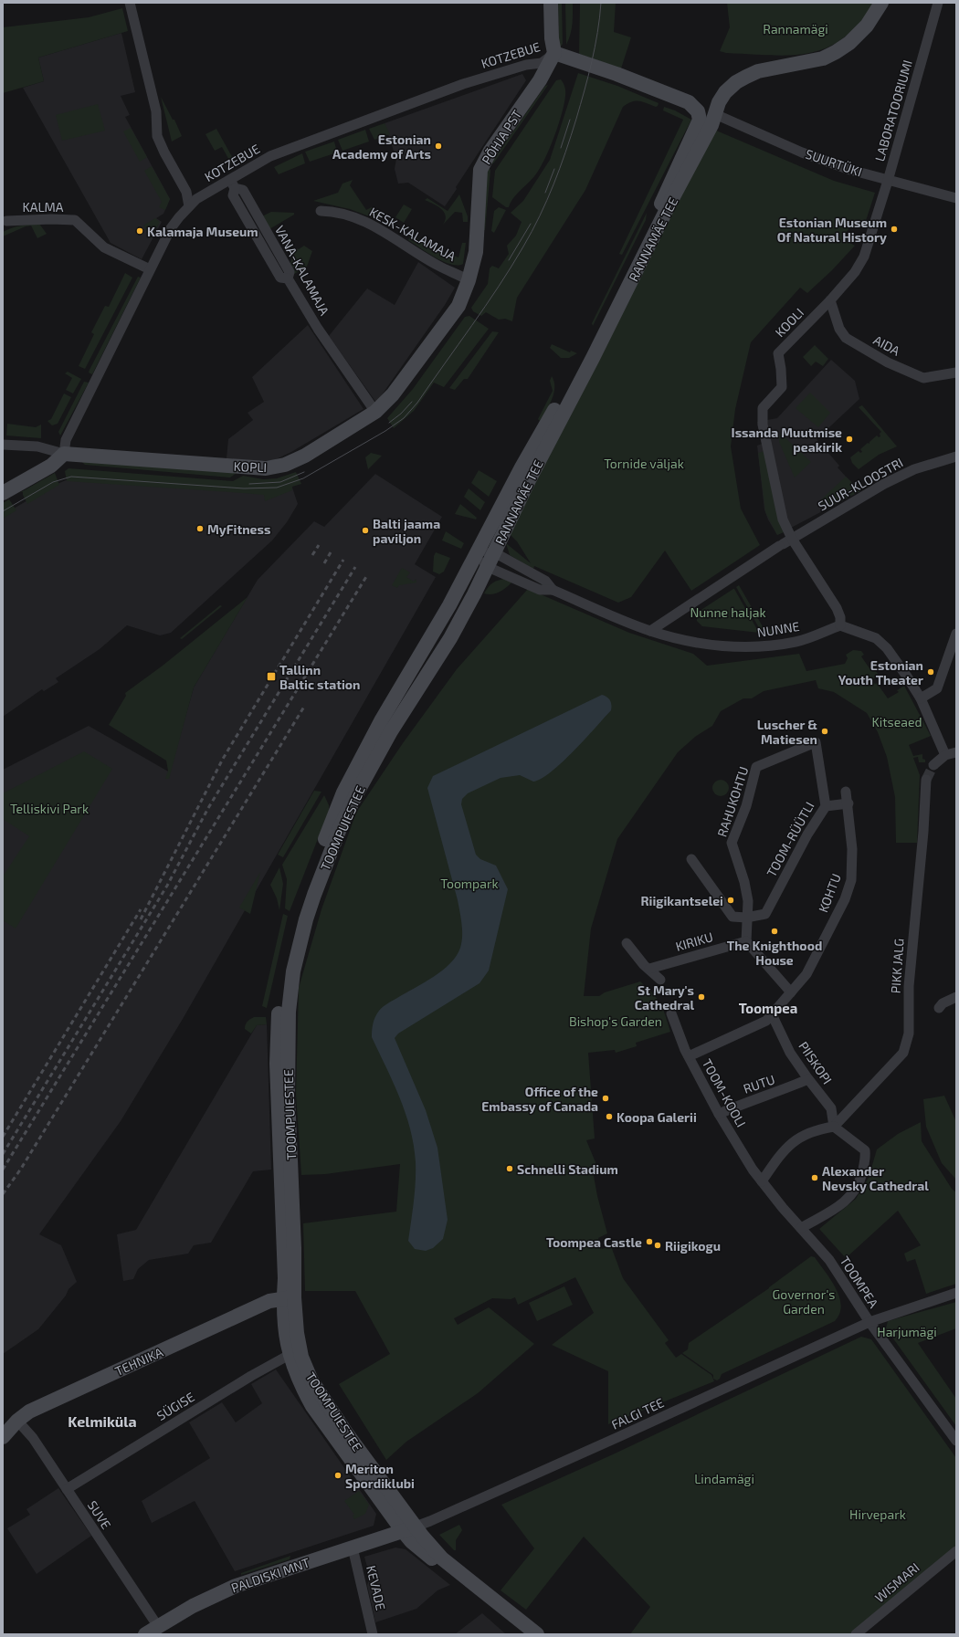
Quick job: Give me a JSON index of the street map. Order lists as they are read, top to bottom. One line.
{"streets":{"main road":["PÕHJA PST","RANNAMÄE TEE","KOPLI","TOOMPUIESTEE","TEHNIKA","PALDISKI MNT"],"street":["KOTZEBUE","LABORATOORIUMI","SUURTÜKI","KALMA","KESK-KALAMAJA","VANA-KALAMAJA","KOOLI","AIDA","SUUR-KLOOSTRI","NUNNE","RAHUKOHTU","TOOM-RÜÜTLI","KOHTU","KIRIKU","PIKK JALG","PIISKOPI","RUTU","TOOM-KOOLI","TOOMPEA","SÜGISE","FALGI TEE","SUVE","WISMARI","KEVADE"]},"crossings":[["KOTZEBUE","PÕHJA PST"],["KOTZEBUE","KALMA"],["KOTZEBUE","RANNAMÄE TEE"],["KOTZEBUE","VANA-KALAMAJA"],["KOTZEBUE","KOPLI"],["LABORATOORIUMI","SUURTÜKI"],["LABORATOORIUMI","KOOLI"],["LABORATOORIUMI","AIDA"],["PÕHJA PST","KESK-KALAMAJA"],["PÕHJA PST","RANNAMÄE TEE"],["PÕHJA PST","KOPLI"],["SUURTÜKI","RANNAMÄE TEE"],["KESK-KALAMAJA","KOPLI"],["RANNAMÄE TEE","NUNNE"],["RANNAMÄE TEE","TOOMPUIESTEE"],["VANA-KALAMAJA","KOPLI"],["KOOLI","AIDA"],["KOOLI","SUUR-KLOOSTRI"],["SUUR-KLOOSTRI","NUNNE"],["NUNNE","TOOMPUIESTEE"],["RAHUKOHTU","TOOM-RÜÜTLI"],["RAHUKOHTU","KIRIKU"],["TOOMPUIESTEE","TEHNIKA"],["TOOMPUIESTEE","SÜGISE"],["TOOMPUIESTEE","FALGI TEE"],["TOOMPUIESTEE","PALDISKI MNT"],["KOHTU","PIISKOPI"],["KOHTU","TOOM-KOOLI"],["PIKK JALG","PIISKOPI"],["PIKK JALG","TOOM-KOOLI"],["PIKK JALG","TOOMPEA"],["PIISKOPI","RUTU"],["PIISKOPI","TOOM-KOOLI"],["PIISKOPI","TOOMPEA"],["RUTU","TOOM-KOOLI"],["TOOM-KOOLI","TOOMPEA"],["TOOMPEA","FALGI TEE"],["TEHNIKA","SUVE"],["SÜGISE","SUVE"],["FALGI TEE","PALDISKI MNT"],["SUVE","PALDISKI MNT"],["PALDISKI MNT","KEVADE"]],"districts":["Toompea","Kelmiküla"],"parks":["Rannamägi","Tornide väljak","Nunne haljak","Kitseaed","Telliskivi Park","Toompark","Bishop's Garden","Governor's Garden","Harjumägi","Lindamägi","Hirvepark"],"places":{"other":["Estonian Academy of Arts","Estonian Museum Of Natural History","Kalamaja Museum","Issanda Muutmise peakirik","MyFitness","Balti jaama paviljon","Estonian Youth Theater","Luscher & Matiesen","Riigikantselei","The Knighthood House","St Mary's Cathedral","Office of the Embassy of Canada","Koopa Galerii","Schnelli Stadium","Alexander Nevsky Cathedral","Toompea Castle","Riigikogu","Meriton Spordiklubi"],"transit":["Tallinn Baltic station"]}}
